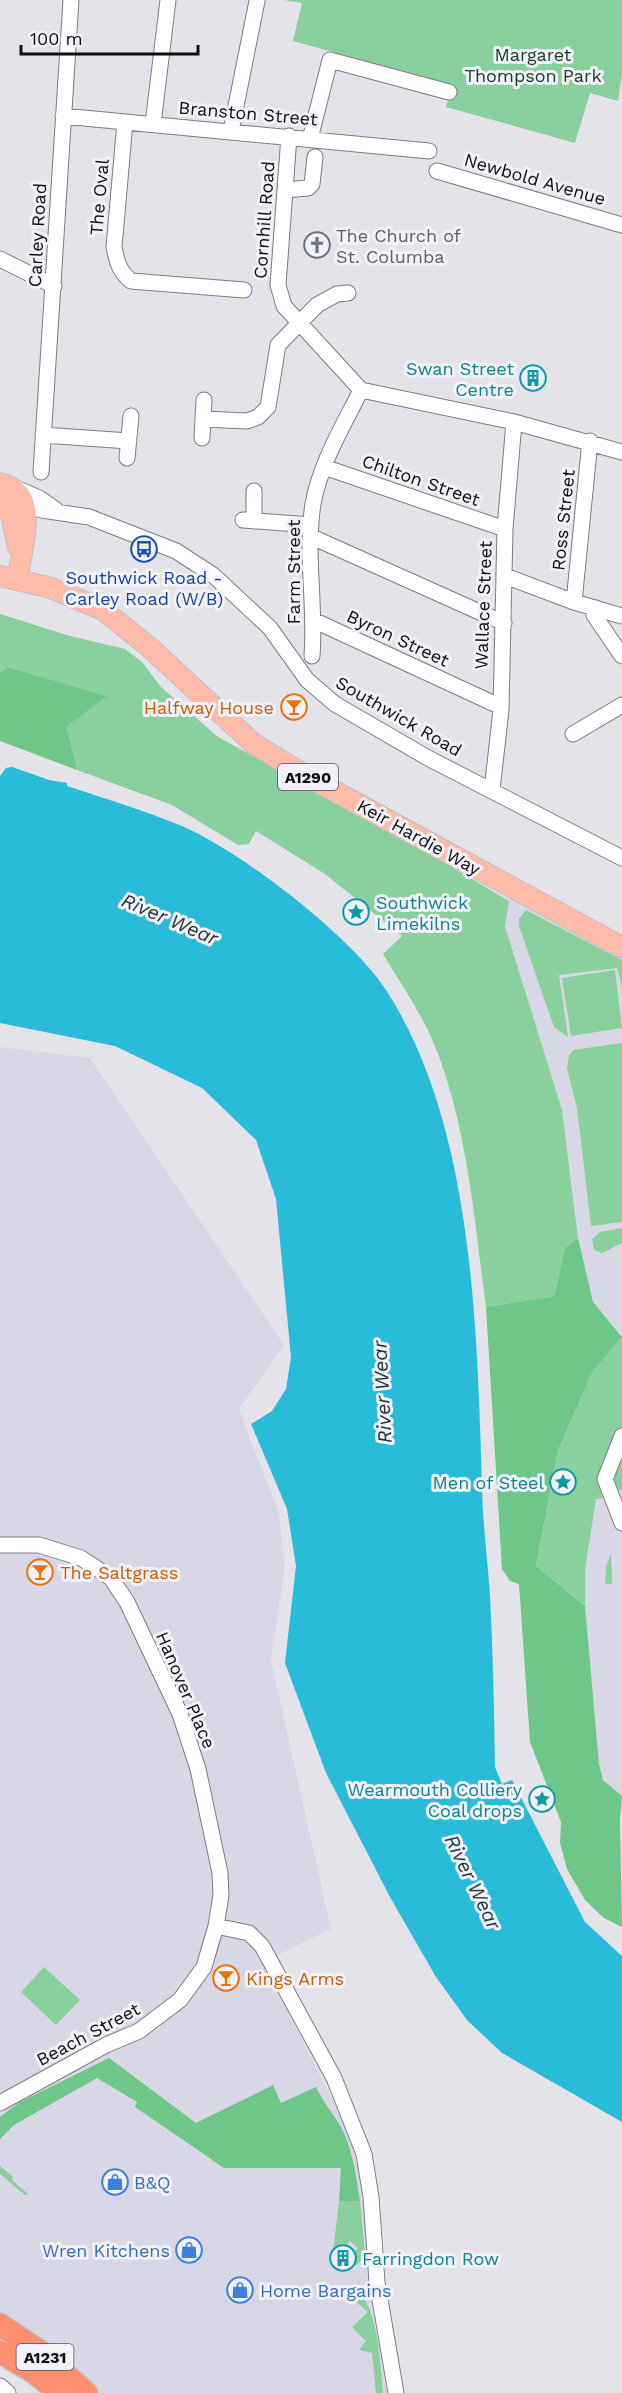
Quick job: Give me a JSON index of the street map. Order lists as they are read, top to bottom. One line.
{"streets":{"highway":["A1231"],"main road":["A1290","Keir Hardie Way"],"street":["Branston Street","Newbold Avenue","The Oval","Cornhill Road","Carley Road","Chilton Street","Ross Street","Farm Street","Wallace Street","Byron Street","Southwick Road","Hanover Place","Beach Street"]},"crossings":[["Branston Street","The Oval"],["Branston Street","Cornhill Road"],["Branston Street","Carley Road"],["Chilton Street","Farm Street"],["Chilton Street","Wallace Street"],["Farm Street","Byron Street"],["Wallace Street","Byron Street"],["Wallace Street","Southwick Road"],["Hanover Place","Beach Street"]],"water":["River Wear"],"parks":["Margaret Thompson Park"],"places":{"church":["The Church of St. Columba"],"building":["Swan Street Centre","Farringdon Row"],"bus stop":["Southwick Road - Carley Road (W/B)"],"bar":["Halfway House","The Saltgrass","Kings Arms"],"place":["Southwick Limekilns","Men of Steel","Wearmouth Colliery Coal drops"],"shop":["B&Q","Wren Kitchens","Home Bargains"]},"scale_bar":"100 m"}
